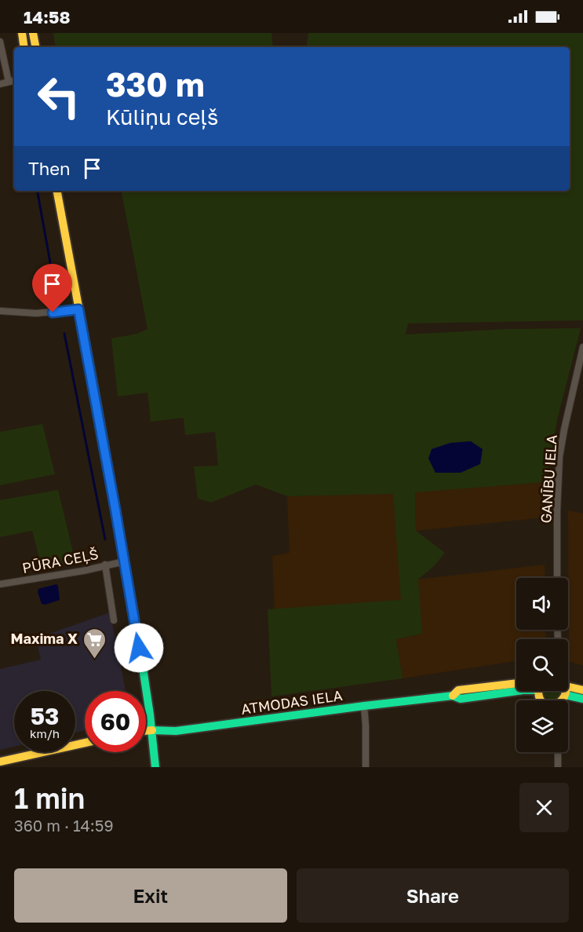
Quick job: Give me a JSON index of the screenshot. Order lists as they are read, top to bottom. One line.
{"streets":{"main road":["ATMODAS IELA"],"street":["GANĪBU IELA","PŪRA CEĻŠ"]},"places":{"supermarket":["Maxima X"]},"page":{"status":"14:58","turn":["330 m","Kūliņu ceļš"],"then":"Then","speed":"53 km/h","limit":"60","heading":["1 min","360 m · 14:59"],"buttons":["Exit","Share"]}}
